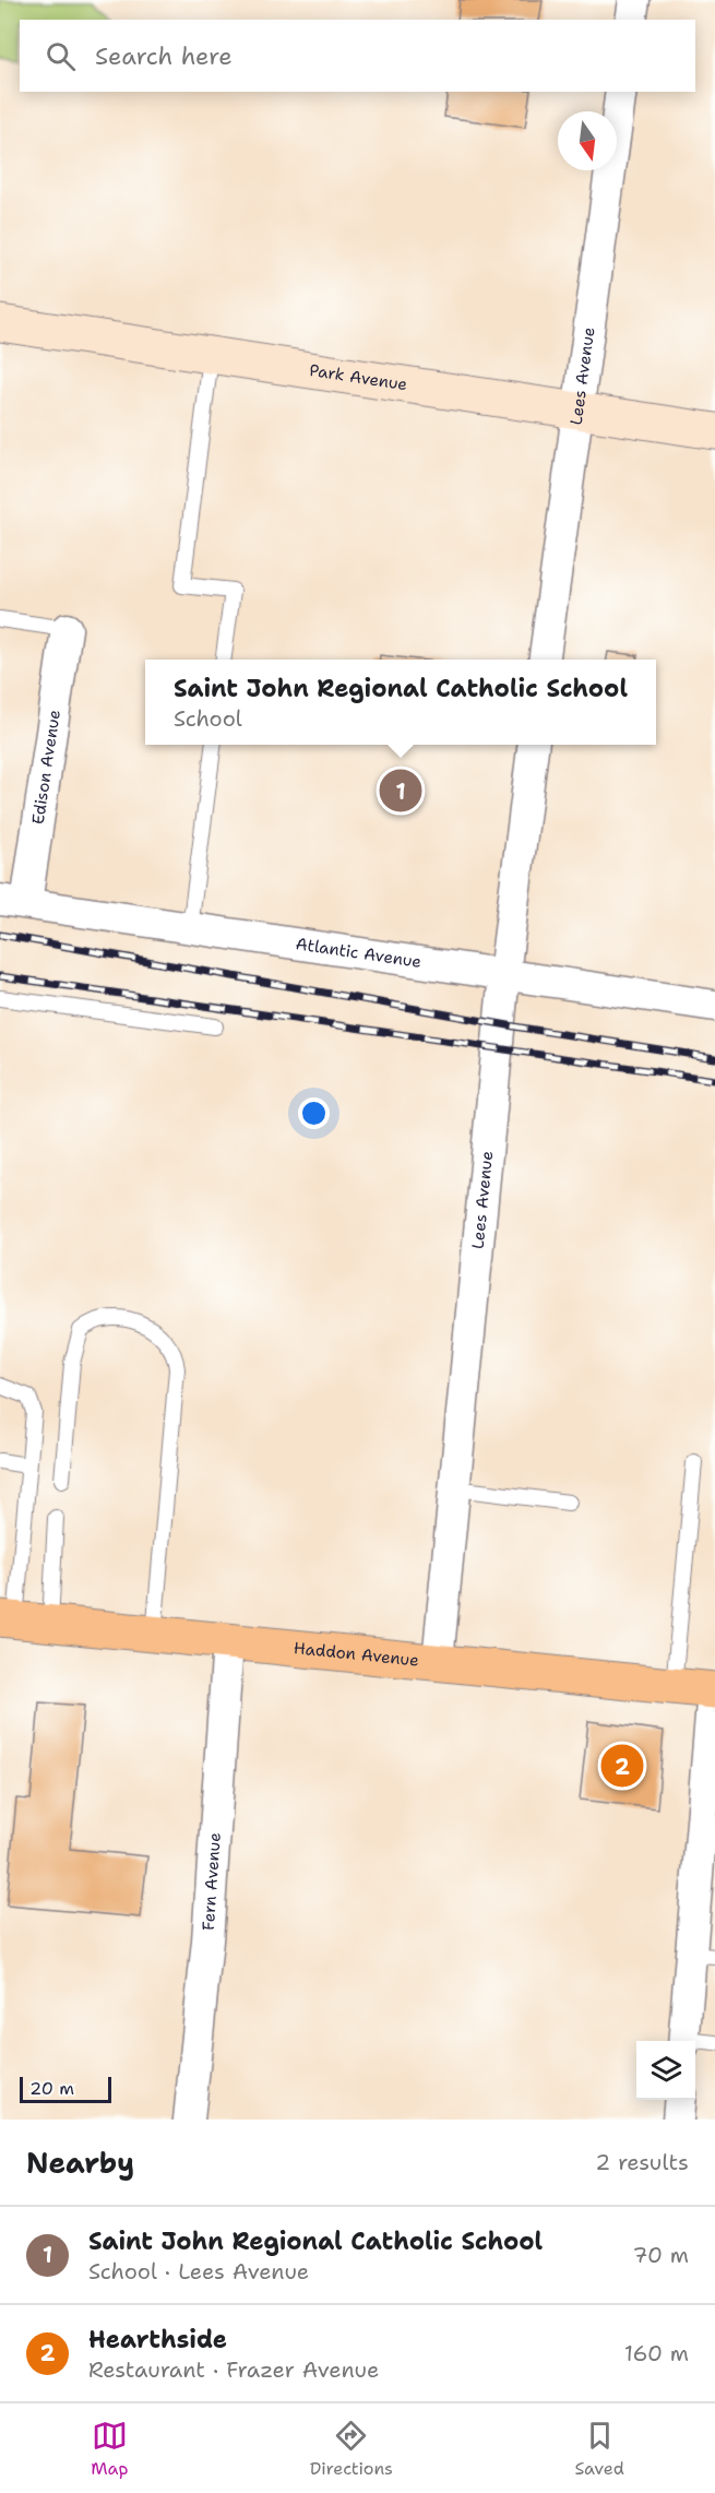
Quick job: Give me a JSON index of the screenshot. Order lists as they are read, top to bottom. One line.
{"streets":{"main road":["Haddon Avenue"],"street":["Lees Avenue","Park Avenue","Edison Avenue","Atlantic Avenue","Fern Avenue"]},"crossings":[["Lees Avenue","Park Avenue"],["Lees Avenue","Atlantic Avenue"],["Lees Avenue","Haddon Avenue"],["Edison Avenue","Atlantic Avenue"],["Haddon Avenue","Fern Avenue"]],"scale_bar":"20 m","north":"bottom","page":{"search":"Search here","popup":["Saint John Regional Catholic School","School"],"pins":["1","2"],"scale":"20 m","heading":["Nearby","2 results"],"list":[{"mark":"1","name":"Saint John Regional Catholic School","note":"School · Lees Avenue","value":"70 m"},{"mark":"2","name":"Hearthside","note":"Restaurant · Frazer Avenue","value":"160 m"}],"nav":["Map","Directions","Saved"]}}
